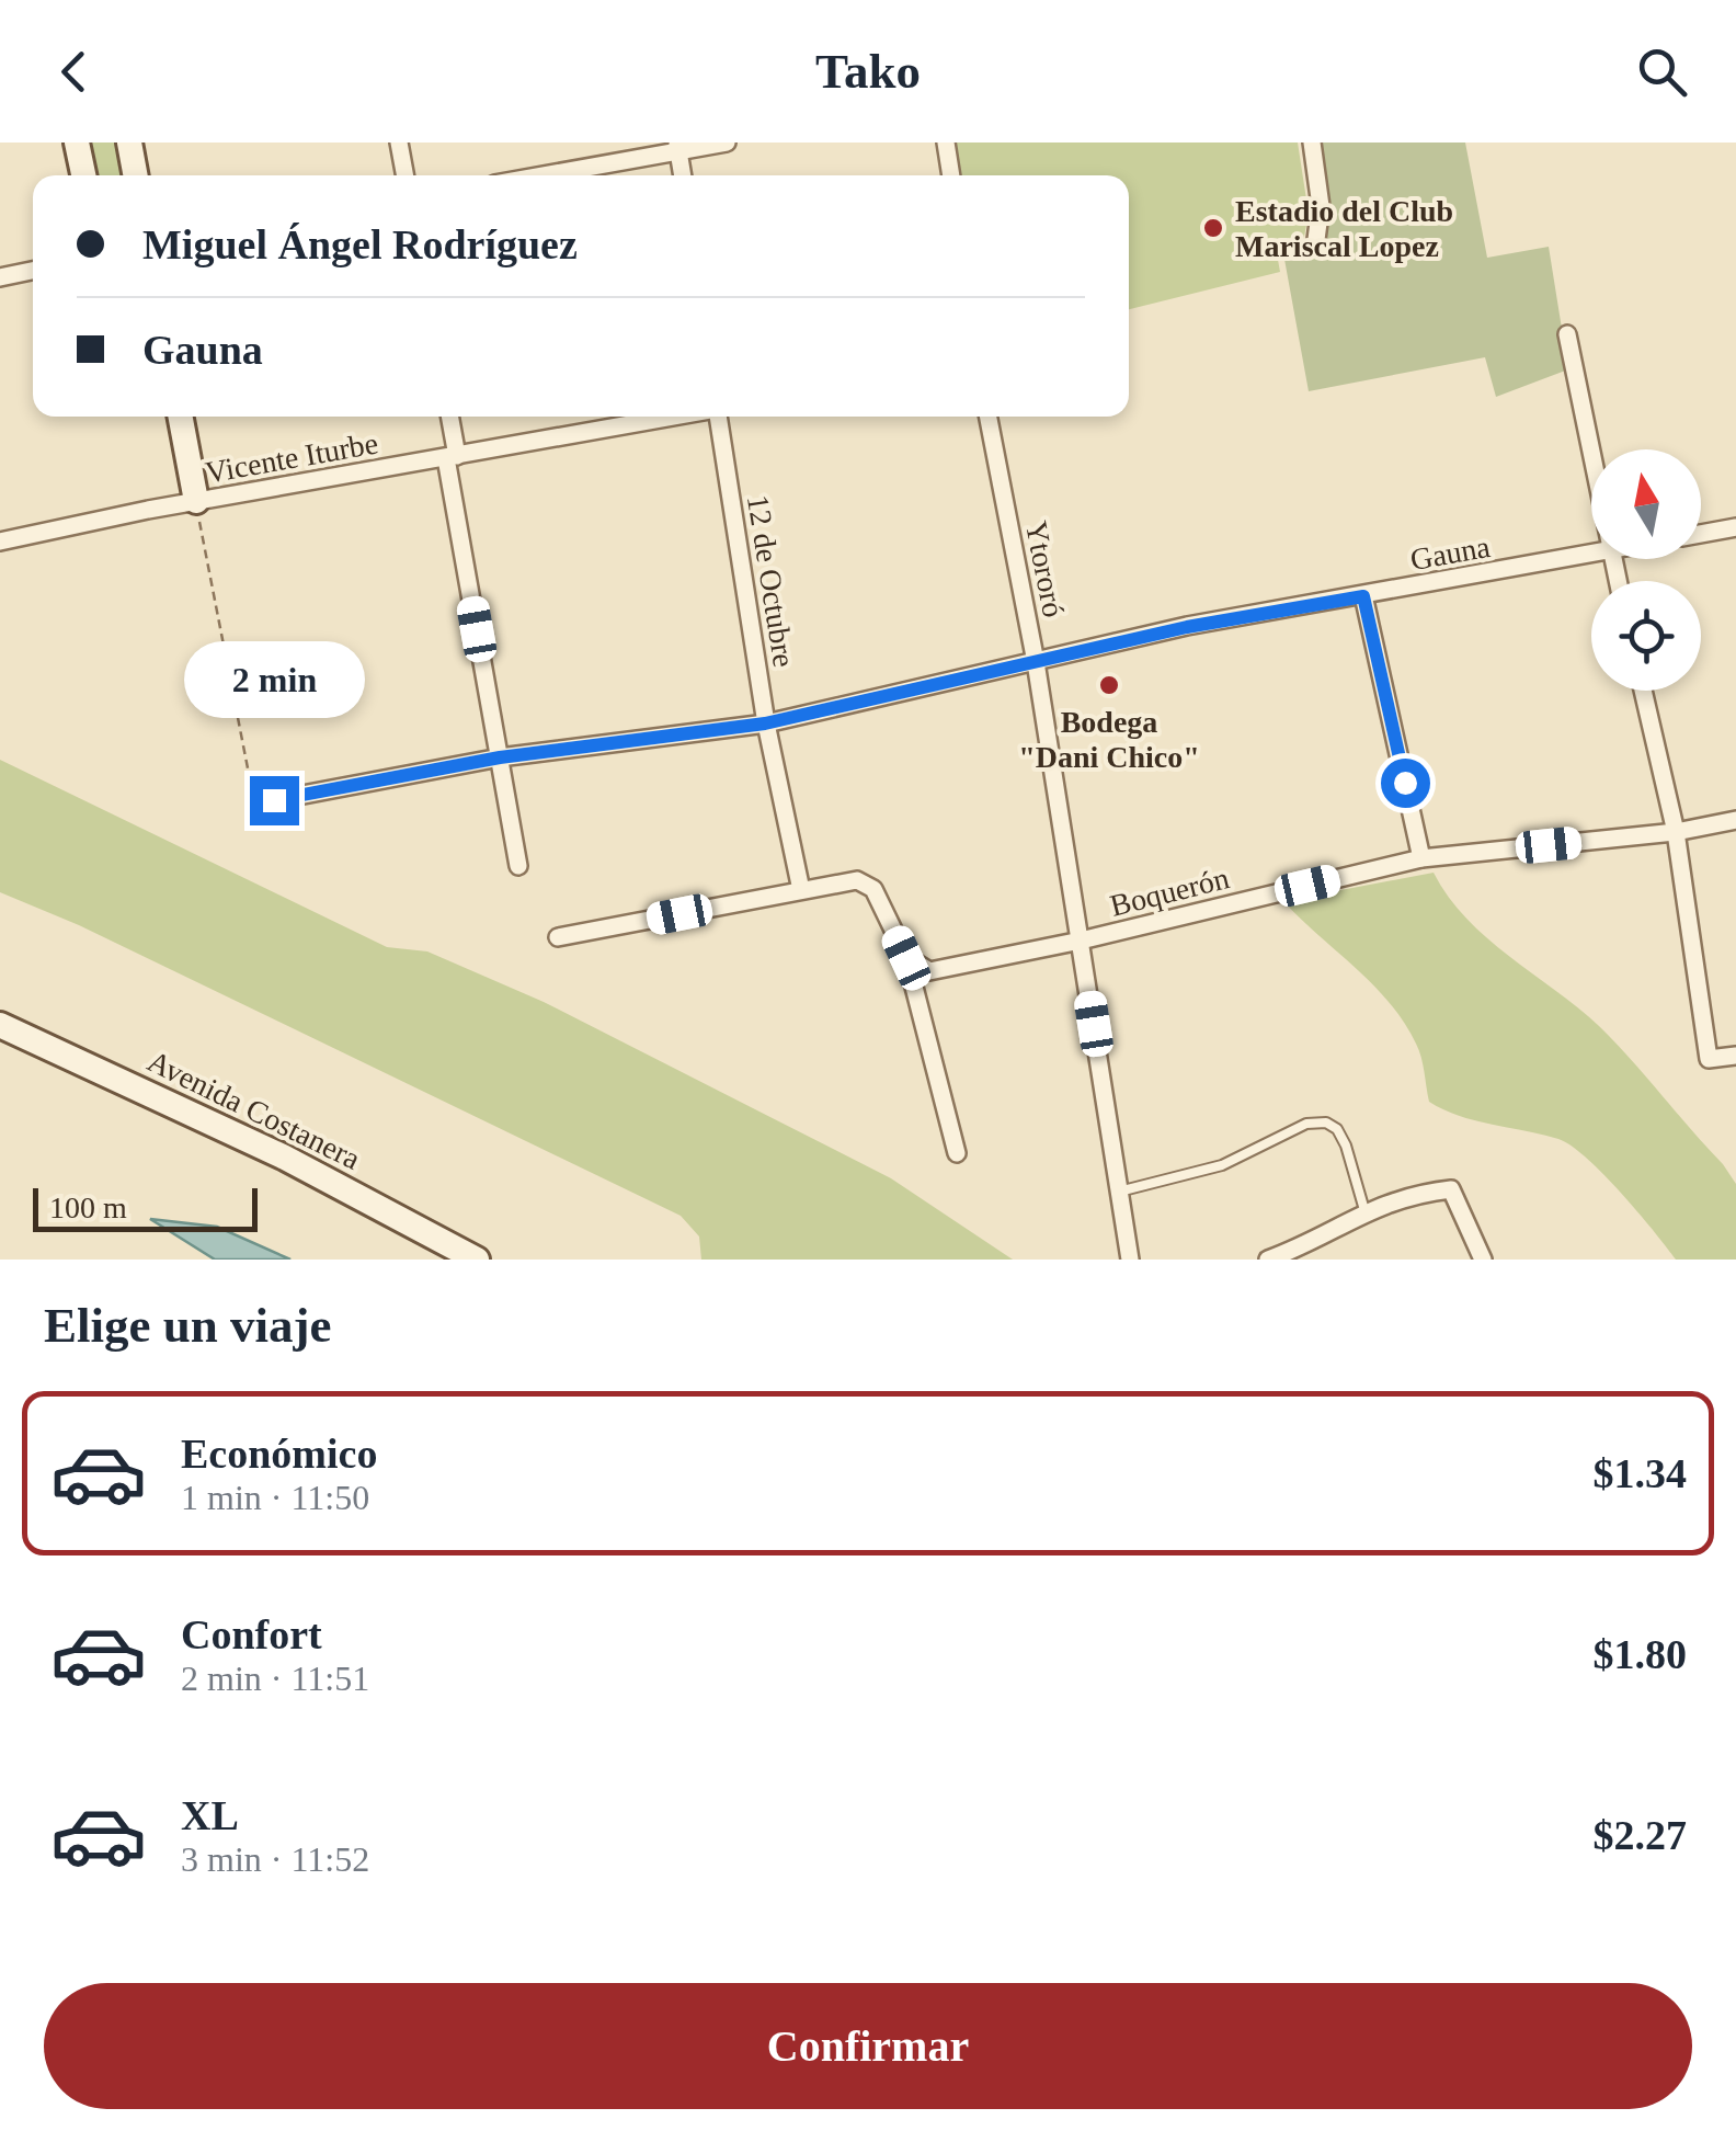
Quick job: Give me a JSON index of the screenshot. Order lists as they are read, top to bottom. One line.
{"streets":{"street":["Vicente Iturbe","Gauna","Ytororó","12 de Octubre","Boquerón","Avenida Costanera"]},"crossings":[["Gauna","Ytororó"],["Gauna","12 de Octubre"],["Ytororó","Boquerón"]],"places":["Estadio del Club Mariscal Lopez","Bodega \"Dani Chico\""],"scale_bar":"100 m","north":"top","page":{"header":"Tako","banner":["Miguel Ángel Rodríguez","Gauna"],"bubble":"2 min","scale":"100 m","heading":"Elige un viaje","list":[{"name":"Económico","note":"1 min · 11:50","value":"$1.34"},{"name":"Confort","note":"2 min · 11:51","value":"$1.80"},{"name":"XL","note":"3 min · 11:52","value":"$2.27"}],"buttons":"Confirmar"}}
